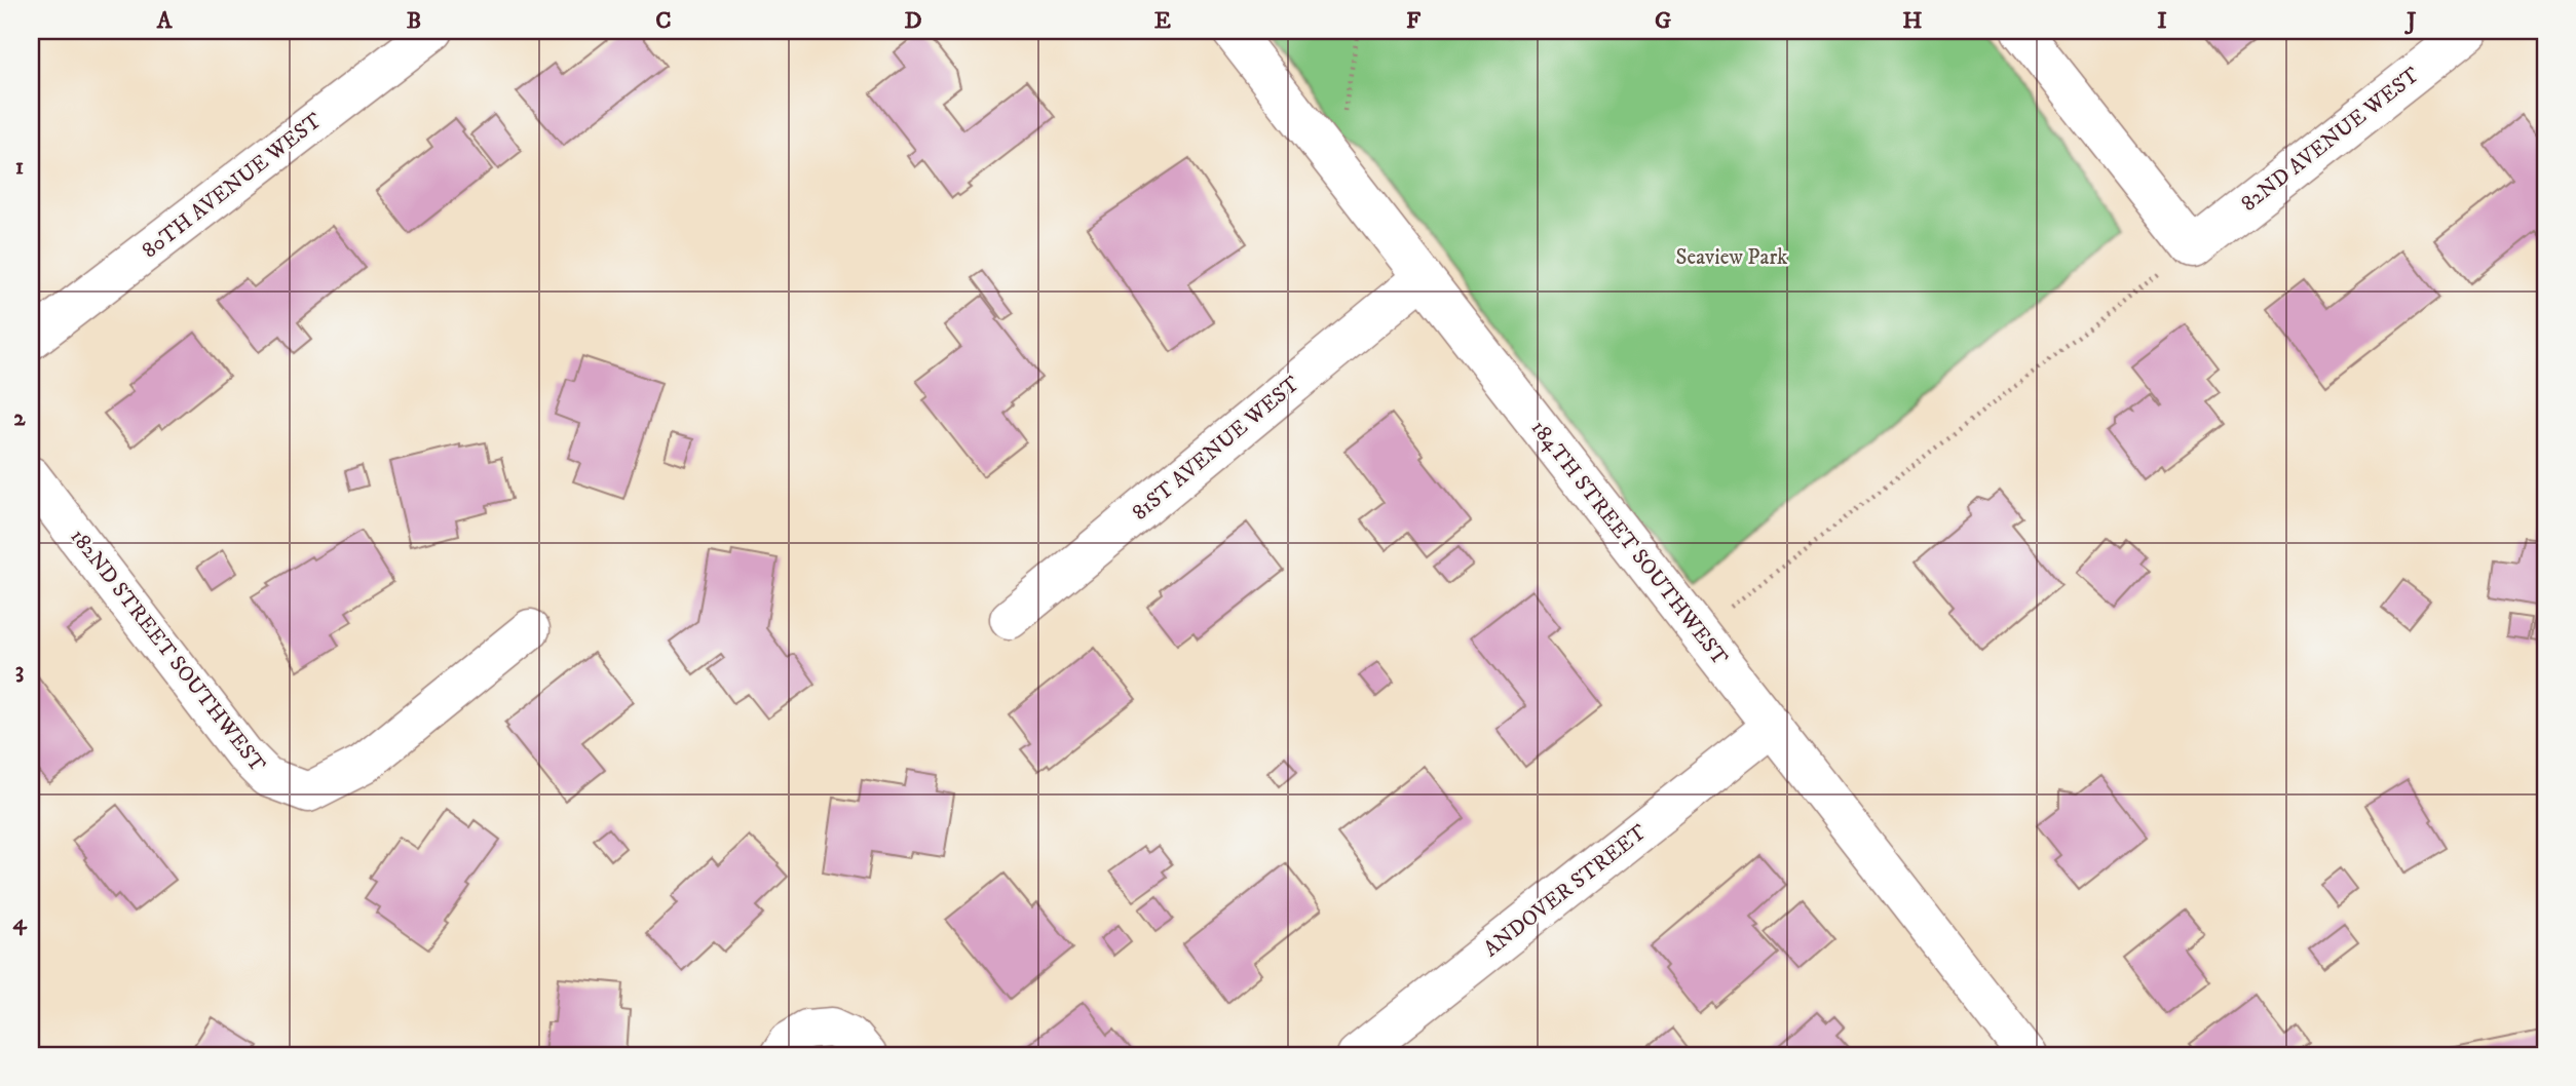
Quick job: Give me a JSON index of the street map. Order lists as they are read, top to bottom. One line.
{"streets":{"street":["82ND AVENUE WEST","80TH AVENUE WEST","81ST AVENUE WEST","184TH STREET SOUTHWEST","182ND STREET SOUTHWEST","ANDOVER STREET"]},"crossings":[["81ST AVENUE WEST","184TH STREET SOUTHWEST"],["184TH STREET SOUTHWEST","ANDOVER STREET"]],"parks":["Seaview Park"],"grid":{"columns":["A","B","C","D","E","F","G","H","I","J"],"rows":["1","2","3","4"]}}
